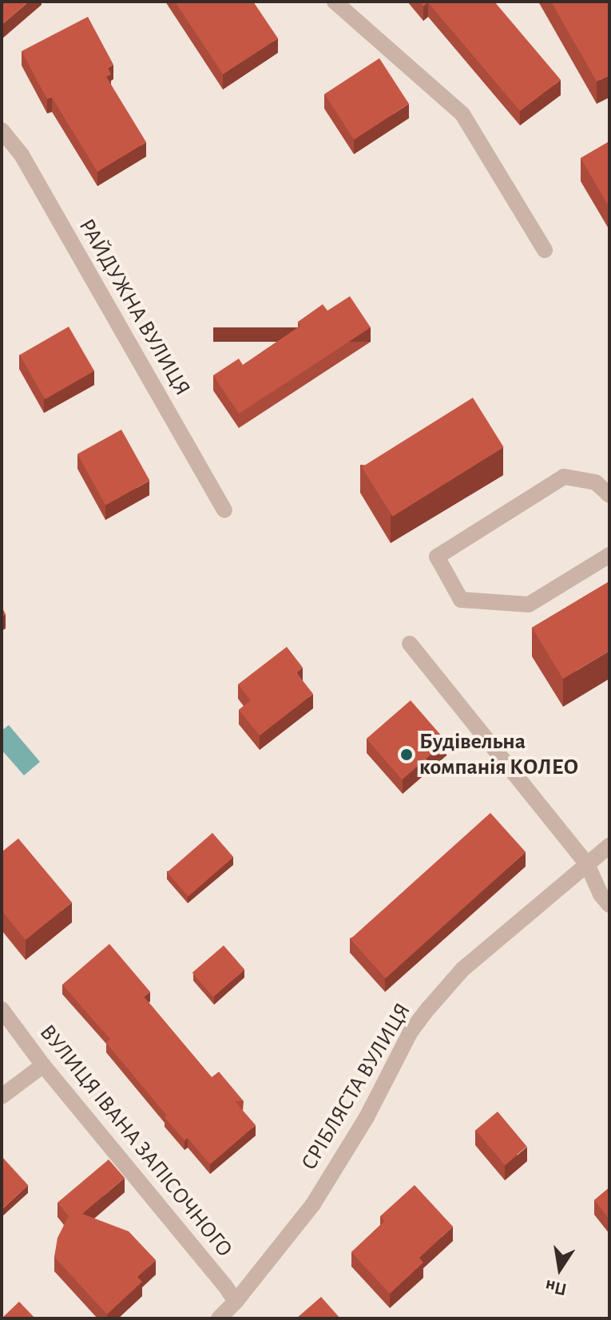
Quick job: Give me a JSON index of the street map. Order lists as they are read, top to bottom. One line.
{"streets":{"street":["РАЙДУЖНА ВУЛИЦЯ","СРІБЛЯСТА ВУЛИЦЯ","ВУЛИЦЯ ІВАНА ЗАПІСОЧНОГО"]},"crossings":[["СРІБЛЯСТА ВУЛИЦЯ","ВУЛИЦЯ ІВАНА ЗАПІСОЧНОГО"]],"places":["Будівельна компанія КОЛЕО"],"north":"bottom"}
